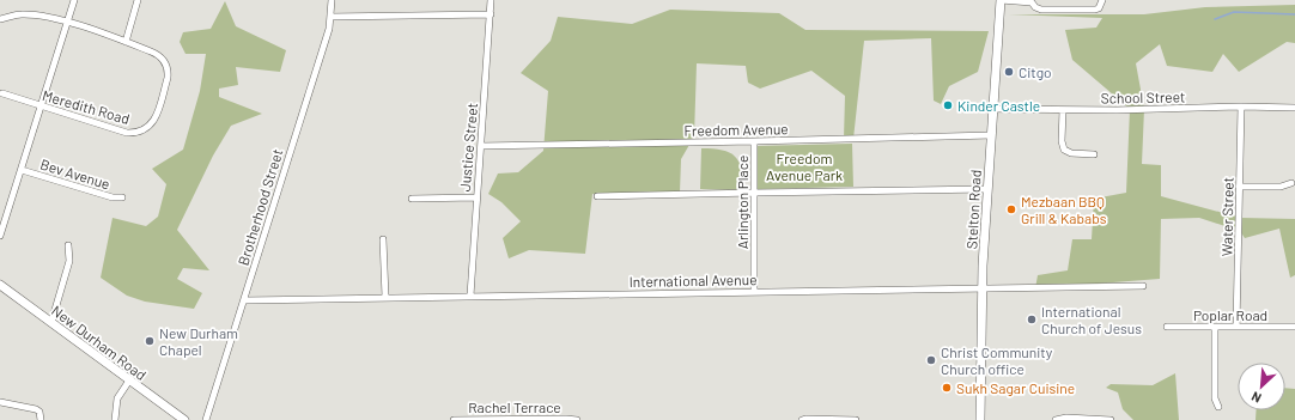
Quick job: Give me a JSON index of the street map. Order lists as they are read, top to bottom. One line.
{"streets":{"main road":["Stelton Road","New Durham Road"],"street":["School Street","Meredith Road","Freedom Avenue","Justice Street","Bev Avenue","Arlington Place","Brotherhood Street","Water Street","International Avenue","Poplar Road","Rachel Terrace"]},"crossings":[["School Street","Stelton Road"],["School Street","Water Street"],["Freedom Avenue","Justice Street"],["Freedom Avenue","Arlington Place"],["Freedom Avenue","Stelton Road"],["Justice Street","International Avenue"],["Arlington Place","International Avenue"],["Brotherhood Street","International Avenue"],["Stelton Road","International Avenue"],["Water Street","Poplar Road"]],"parks":["Freedom Avenue Park"],"places":["Citgo","Kinder Castle","Mezbaan BBQ Grill & Kababs","International Church of Jesus","New Durham Chapel","Christ Community Church office","Sukh Sagar Cuisine"],"north":"bottom left"}
